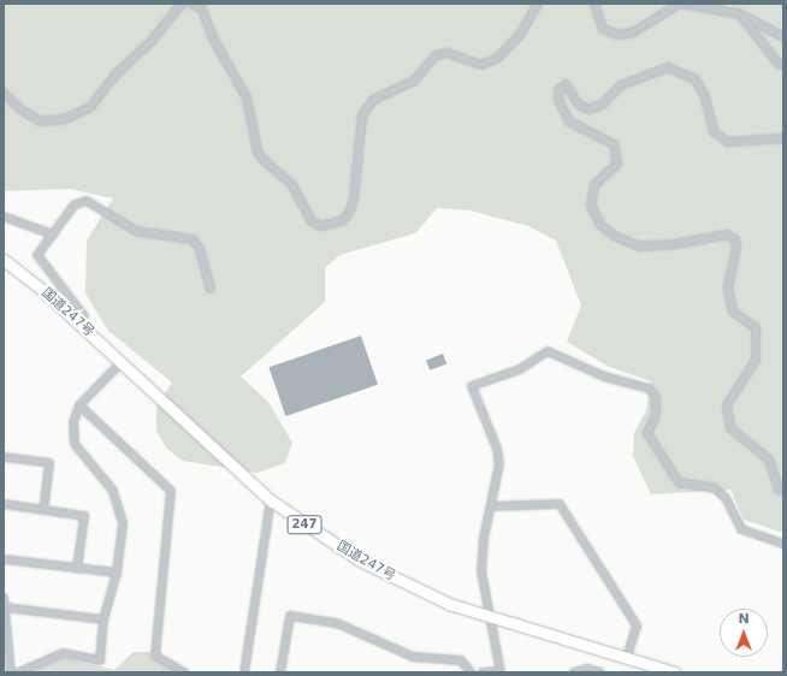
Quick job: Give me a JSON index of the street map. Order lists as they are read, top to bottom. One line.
{"streets":{"highway":["国道247号","247"]},"north":"top"}
